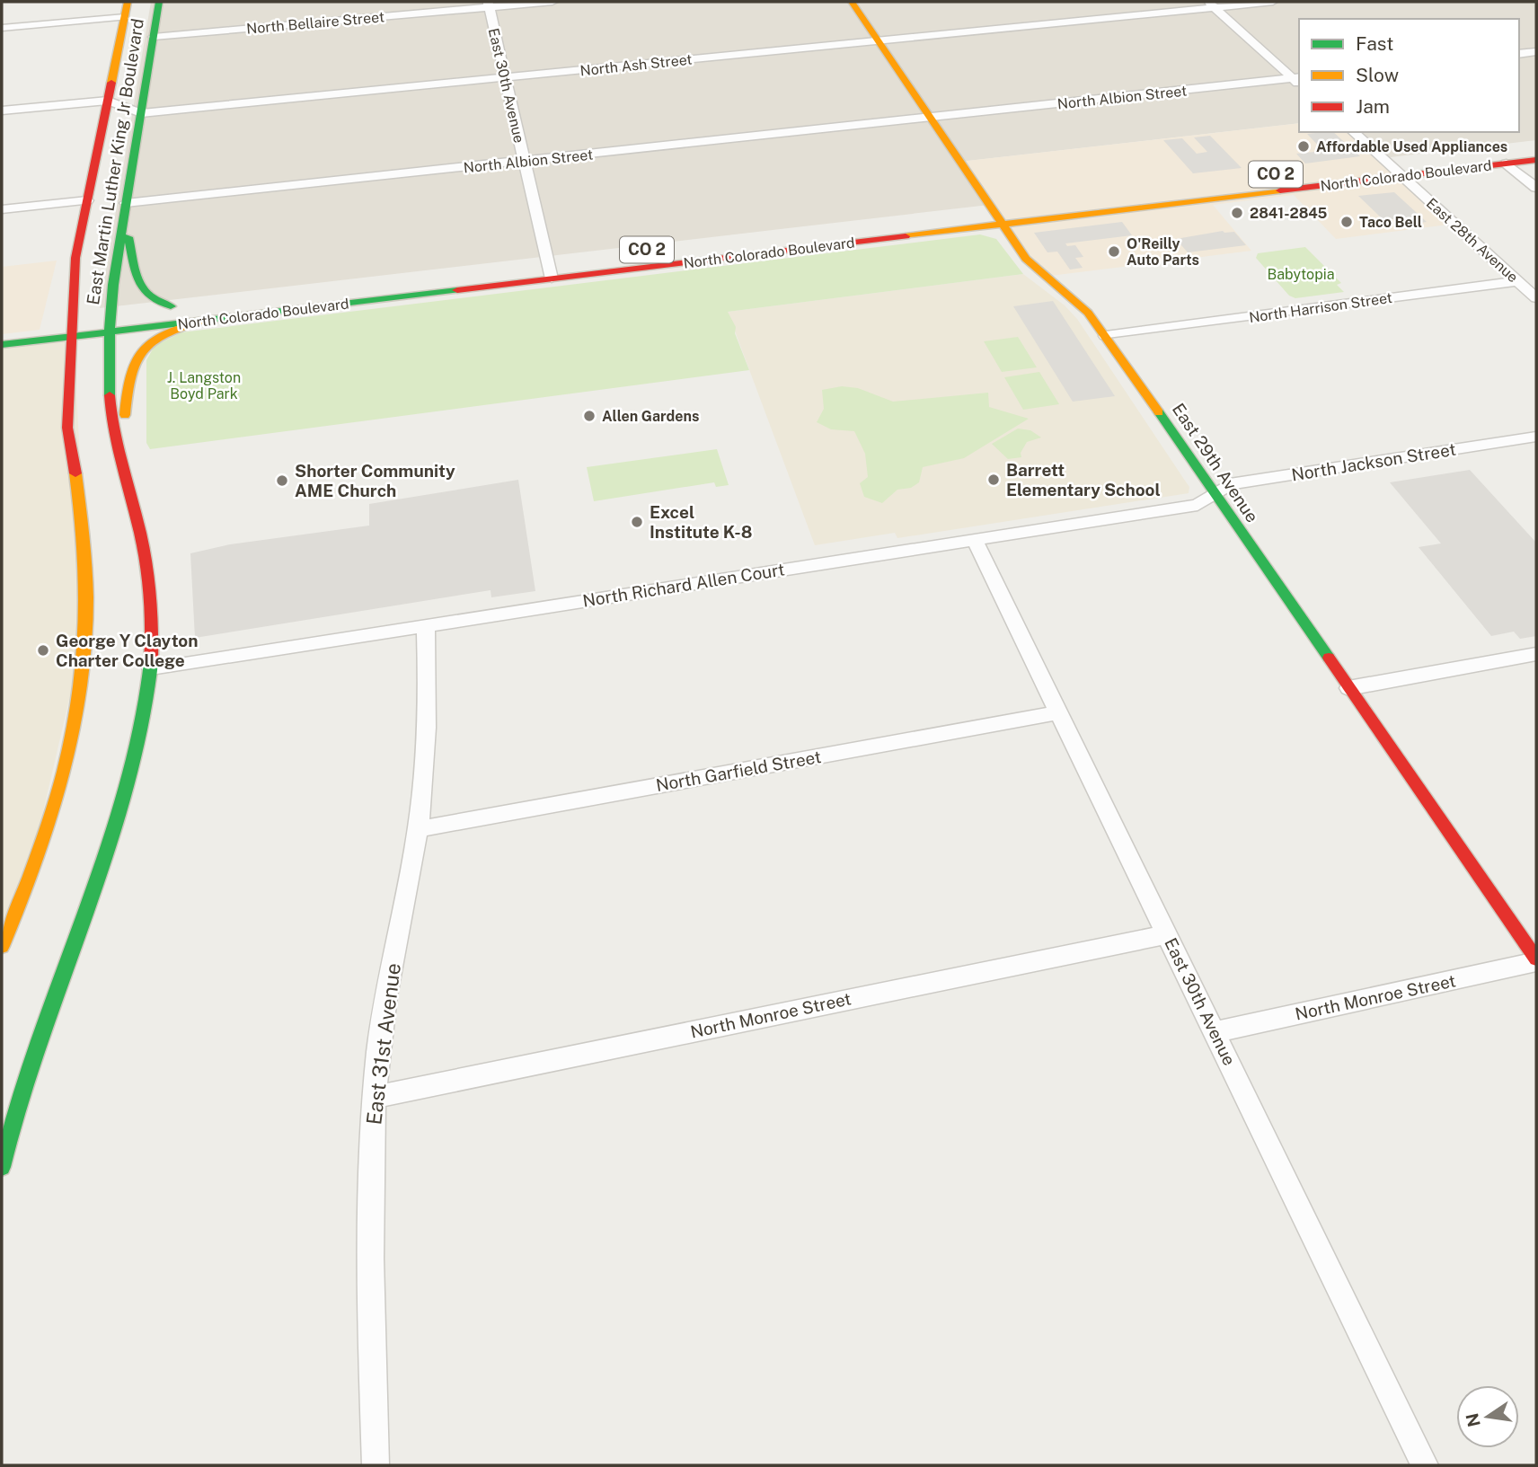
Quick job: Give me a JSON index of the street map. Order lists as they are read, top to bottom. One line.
{"streets":{"main road":["East Martin Luther King Jr Boulevard","CO 2","North Colorado Boulevard","East 29th Avenue"],"street":["North Bellaire Street","North Ash Street","East 30th Avenue","North Albion Street","East 28th Avenue","North Harrison Street","North Jackson Street","North Richard Allen Court","North Garfield Street","North Monroe Street","East 31st Avenue"]},"crossings":[["North Bellaire Street","East 30th Avenue"],["North Bellaire Street","East Martin Luther King Jr Boulevard"],["North Ash Street","East 30th Avenue"],["North Ash Street","East Martin Luther King Jr Boulevard"],["North Ash Street","East 29th Avenue"],["East 30th Avenue","North Albion Street"],["East 30th Avenue","North Colorado Boulevard"],["East 30th Avenue","North Richard Allen Court"],["East 30th Avenue","North Garfield Street"],["East 30th Avenue","North Monroe Street"],["North Albion Street","East Martin Luther King Jr Boulevard"],["North Albion Street","North Colorado Boulevard"],["North Albion Street","East 29th Avenue"],["East Martin Luther King Jr Boulevard","North Colorado Boulevard"],["East Martin Luther King Jr Boulevard","North Richard Allen Court"],["North Colorado Boulevard","East 28th Avenue"],["North Colorado Boulevard","East 29th Avenue"],["East 28th Avenue","North Harrison Street"],["North Harrison Street","East 29th Avenue"],["North Jackson Street","East 29th Avenue"],["North Jackson Street","North Richard Allen Court"],["East 29th Avenue","North Richard Allen Court"],["East 29th Avenue","North Monroe Street"],["North Richard Allen Court","East 31st Avenue"],["North Garfield Street","East 31st Avenue"],["North Monroe Street","East 31st Avenue"]],"parks":["Babytopia","J. Langston Boyd Park"],"places":["Affordable Used Appliances","2841-2845","Taco Bell","O'Reilly Auto Parts","Allen Gardens","Barrett Elementary School","Shorter Community AME Church","Excel Institute K-8","George Y Clayton Charter College"],"legend":["Fast","Slow","Jam"],"north":"left"}
